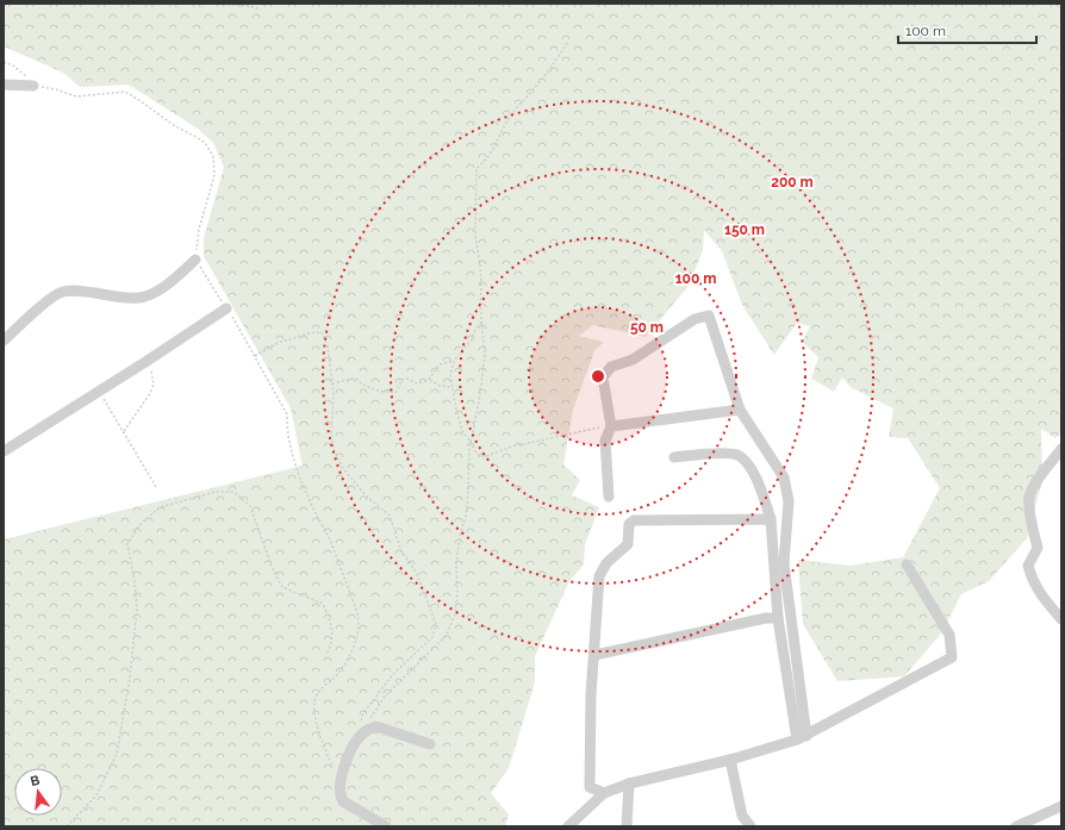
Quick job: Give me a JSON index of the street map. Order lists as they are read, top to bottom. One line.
{"scale_bar":"100 m","north":"top","rings":["200 m","150 m","100 m","50 m"]}
